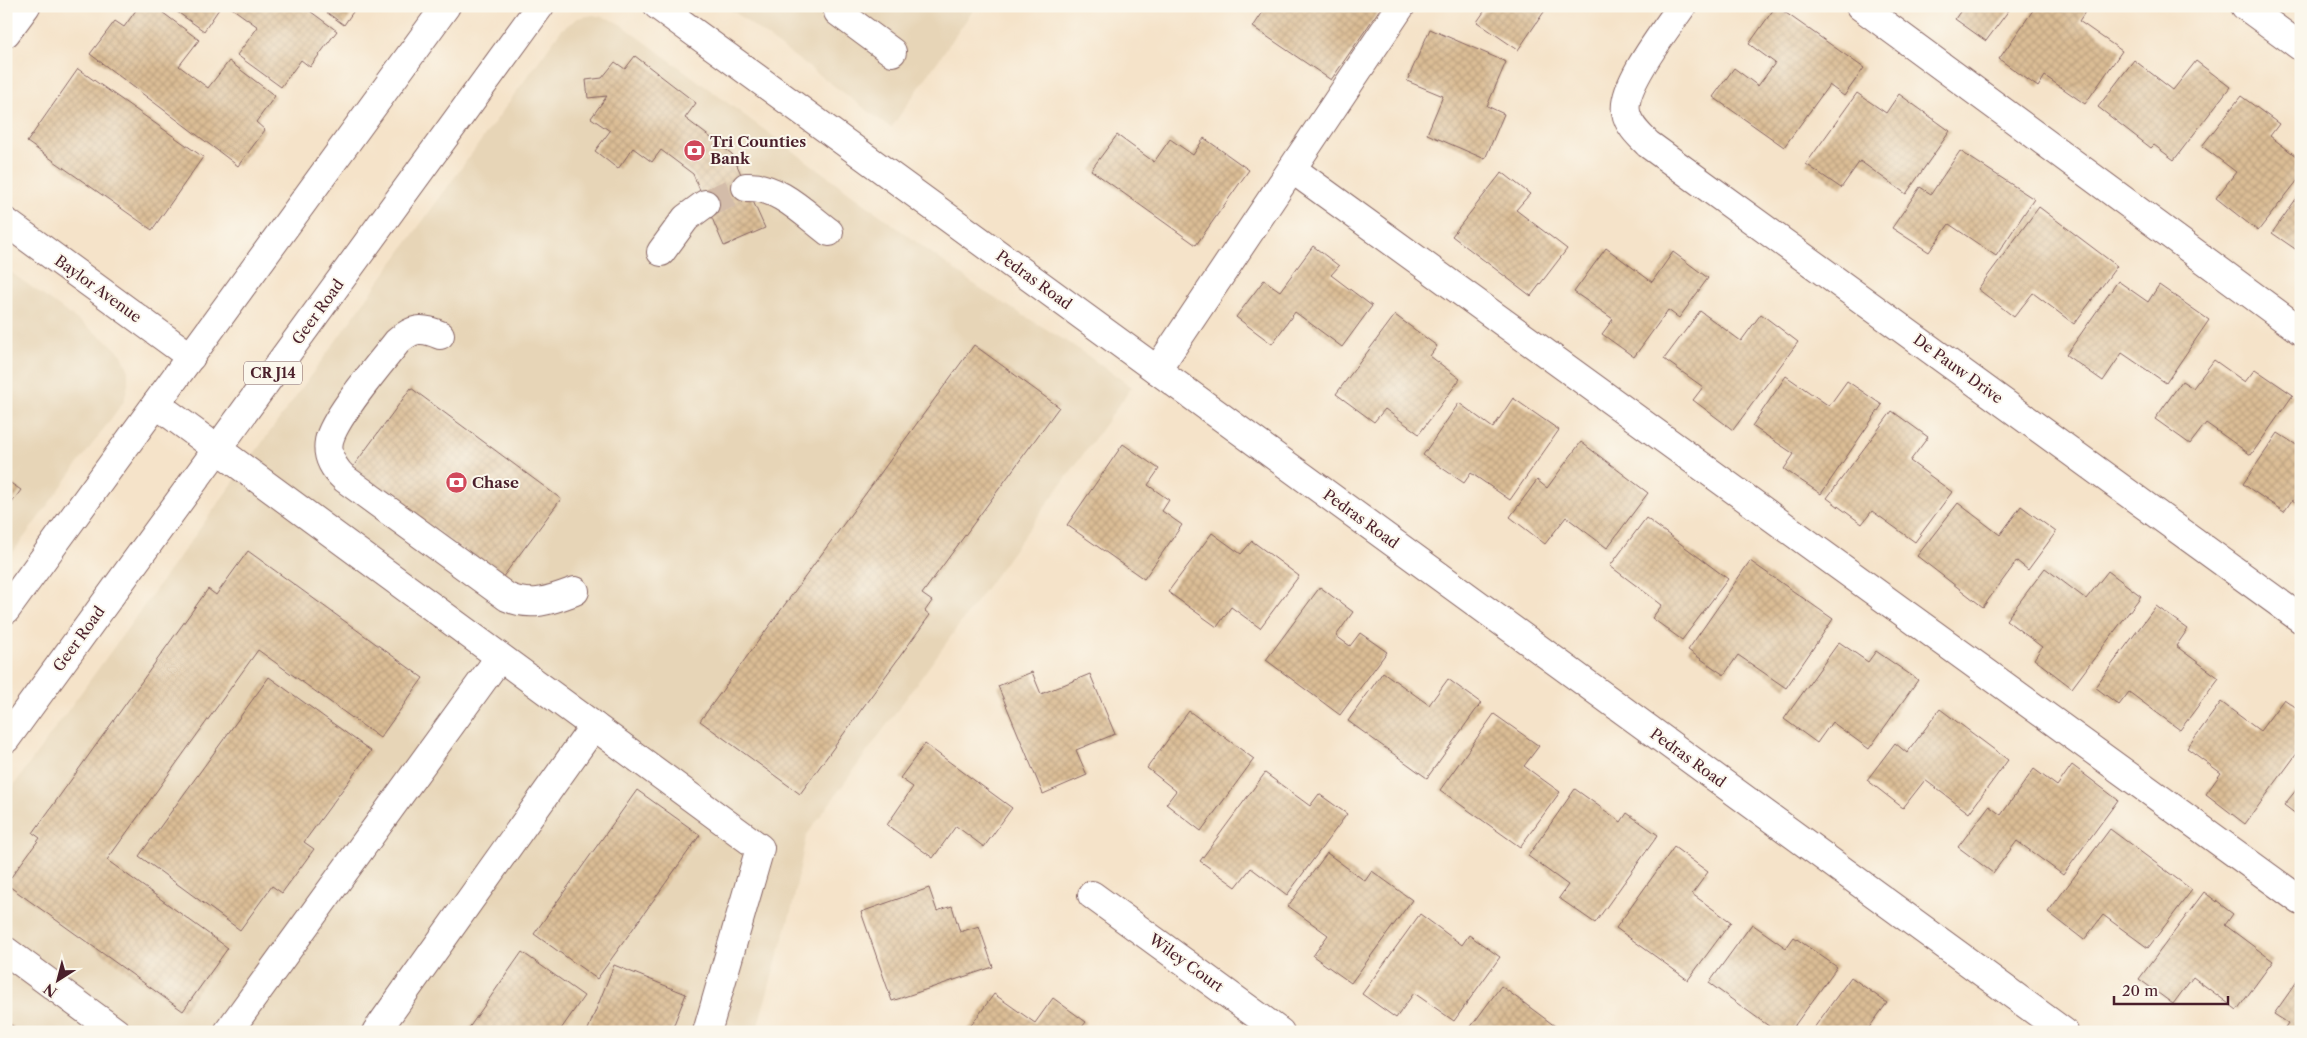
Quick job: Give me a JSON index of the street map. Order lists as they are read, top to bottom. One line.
{"streets":{"street":["Pedras Road","Baylor Avenue","Geer Road","De Pauw Drive","CR J14","Wiley Court"]},"places":{"bank":["Tri Counties Bank","Chase"]},"scale_bar":"20 m","north":"bottom left"}
